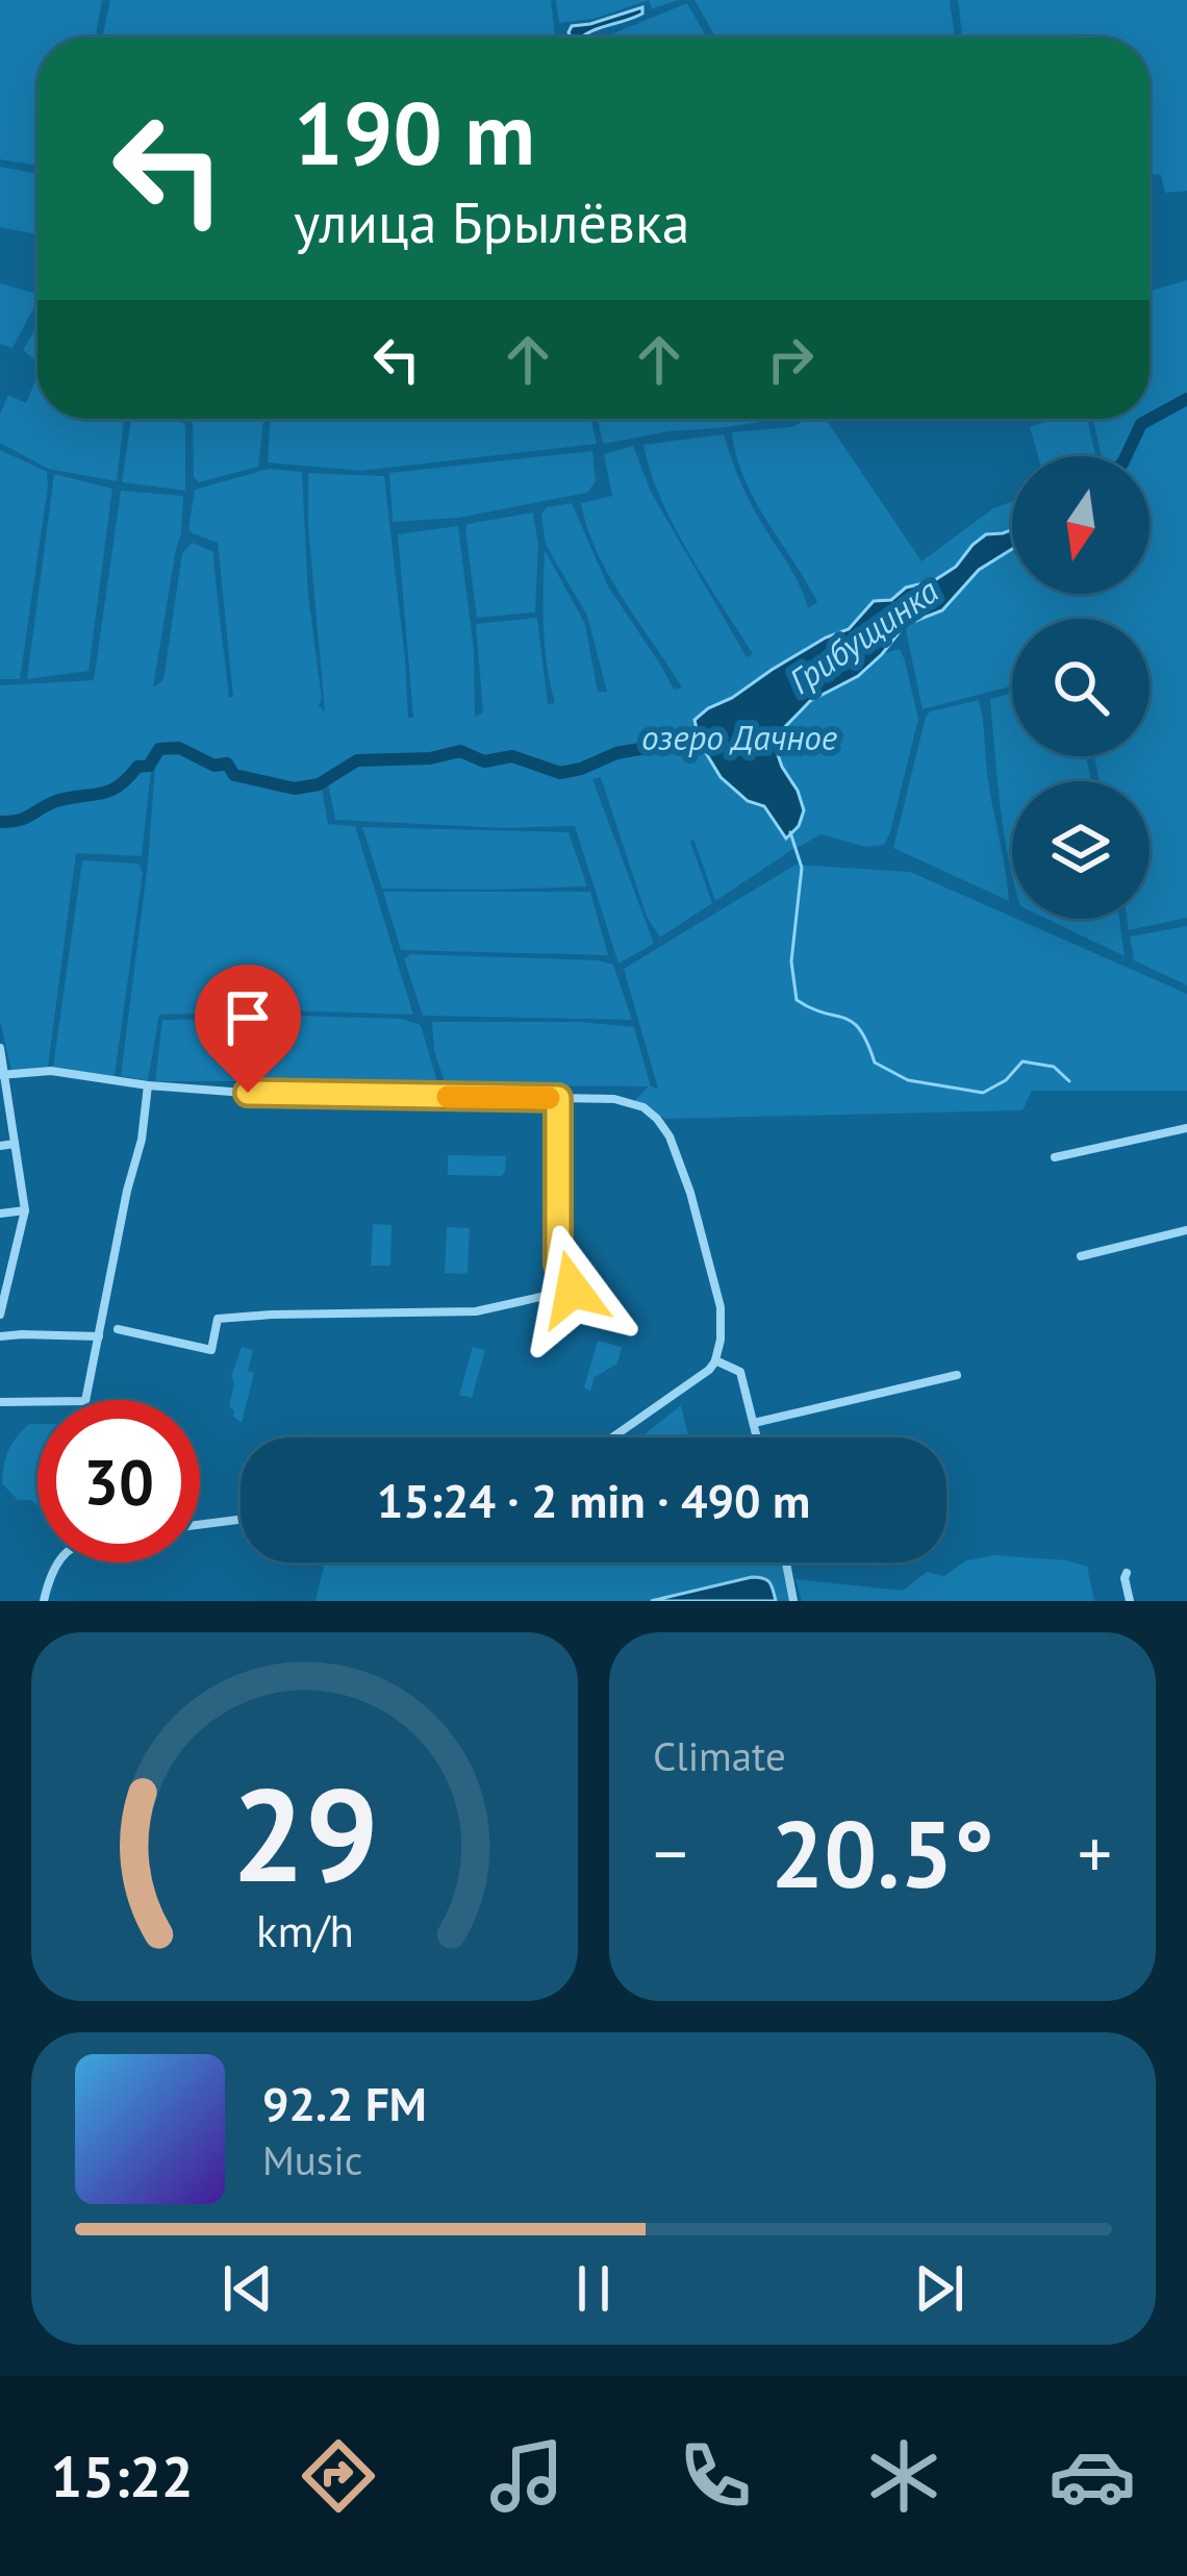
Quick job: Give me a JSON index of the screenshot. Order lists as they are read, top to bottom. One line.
{"water":["Грибущинка","озеро Дачное"],"north":"bottom","page":{"turn":["190 m","улица Брылёвка"],"limit":"30","trip":"15:24 · 2 min · 490 m","tile":"Climate","heat":["−","20.5°","+"],"song":["92.2 FM","Music"],"tabs":"15:22","gauge":["29","km/h"]}}
